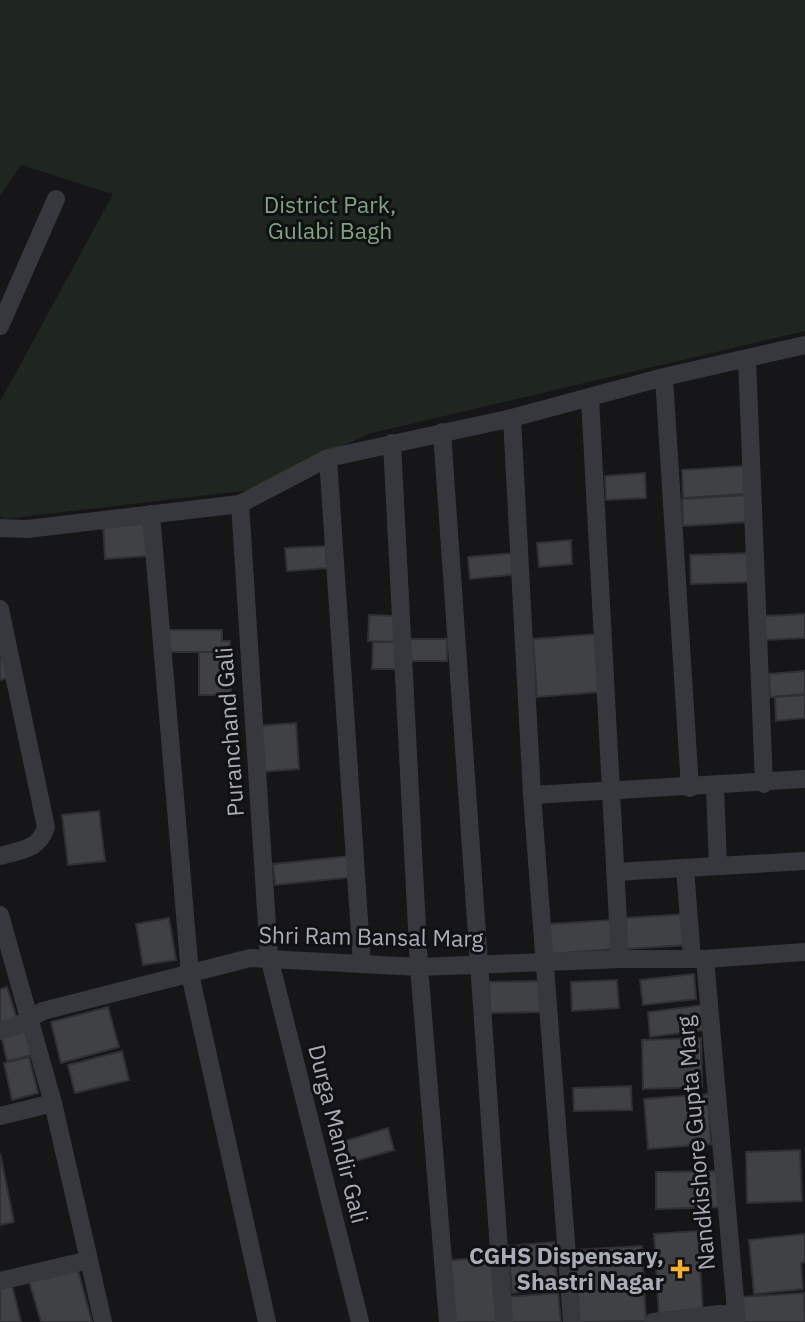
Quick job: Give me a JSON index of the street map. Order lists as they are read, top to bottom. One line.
{"streets":{"street":["Puranchand Gali","Shri Ram Bansal Marg","Durga Mandir Gali","Nandkishore Gupta Marg"]},"crossings":[["Puranchand Gali","Shri Ram Bansal Marg"],["Puranchand Gali","Durga Mandir Gali"],["Shri Ram Bansal Marg","Durga Mandir Gali"],["Shri Ram Bansal Marg","Nandkishore Gupta Marg"]],"parks":["District Park, Gulabi Bagh"],"places":{"health":["CGHS Dispensary, Shastri Nagar"]}}
